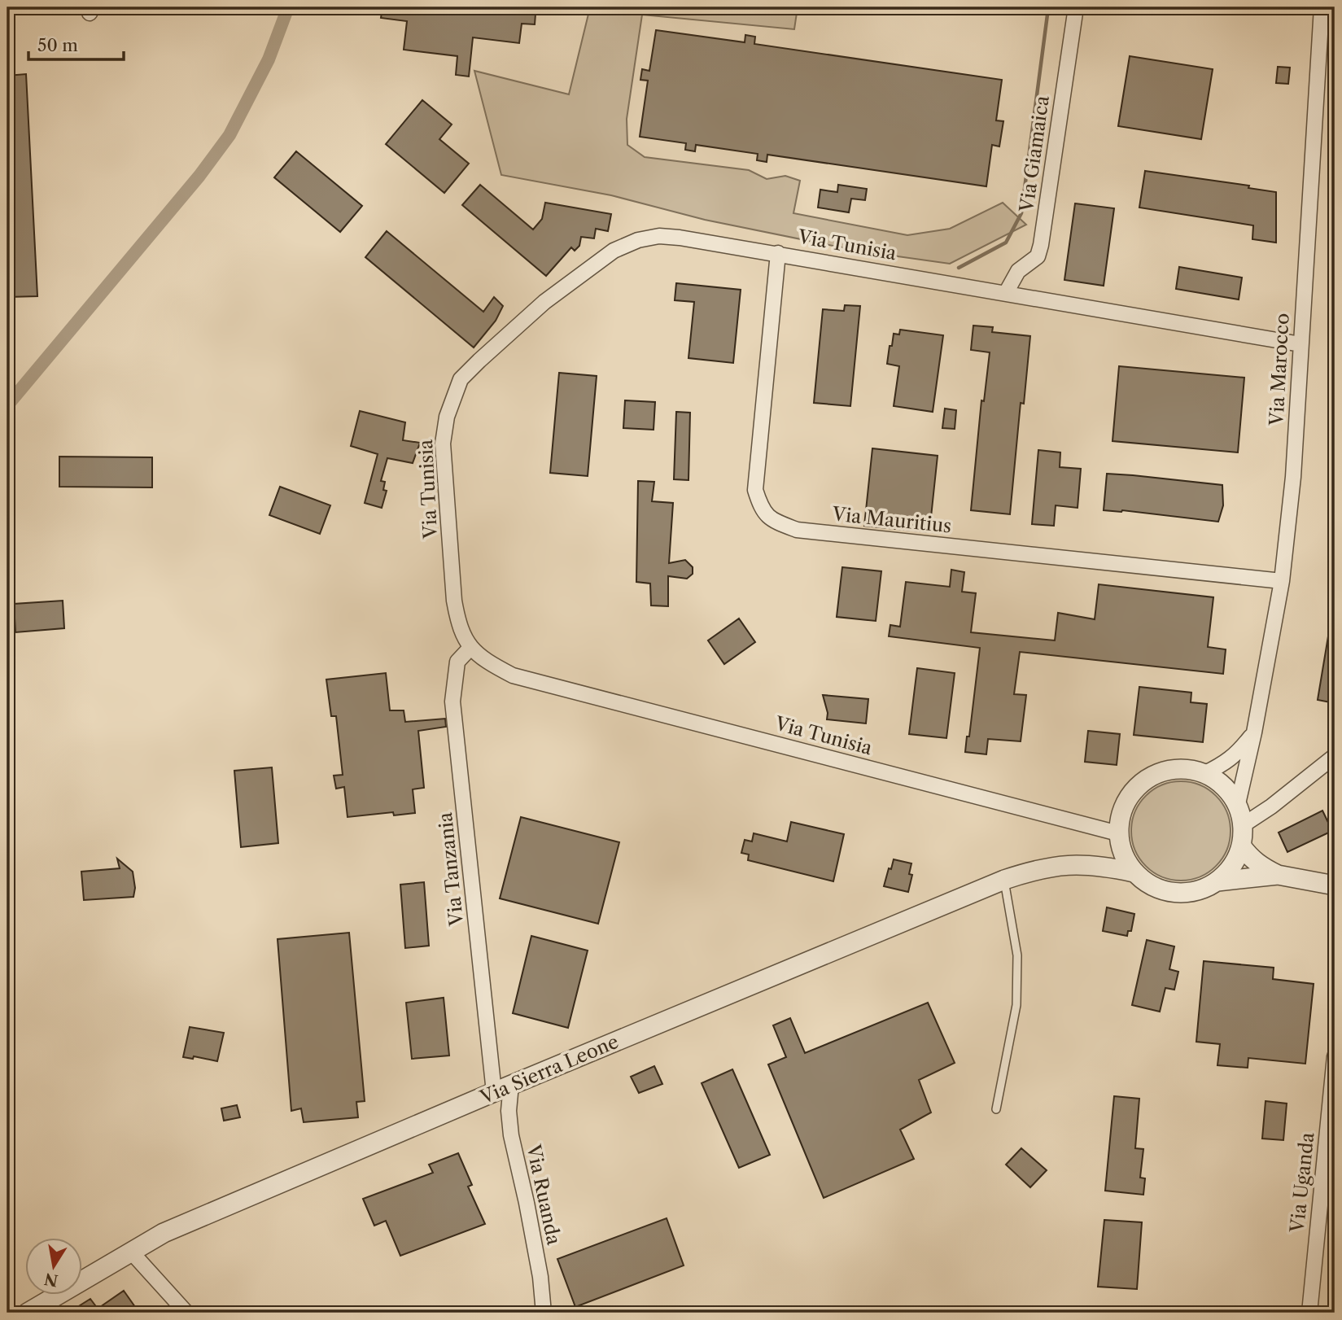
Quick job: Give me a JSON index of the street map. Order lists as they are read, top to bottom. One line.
{"streets":{"street":["Via Giamaica","Via Tunisia","Via Marocco","Via Mauritius","Via Tanzania","Via Sierra Leone","Via Uganda","Via Ruanda"]},"crossings":[["Via Giamaica","Via Tunisia"],["Via Tunisia","Via Marocco"],["Via Tunisia","Via Mauritius"],["Via Tunisia","Via Tanzania"],["Via Tunisia","Via Sierra Leone"],["Via Marocco","Via Mauritius"],["Via Marocco","Via Sierra Leone"],["Via Tanzania","Via Sierra Leone"],["Via Sierra Leone","Via Ruanda"]],"scale_bar":"50 m","north":"bottom"}
